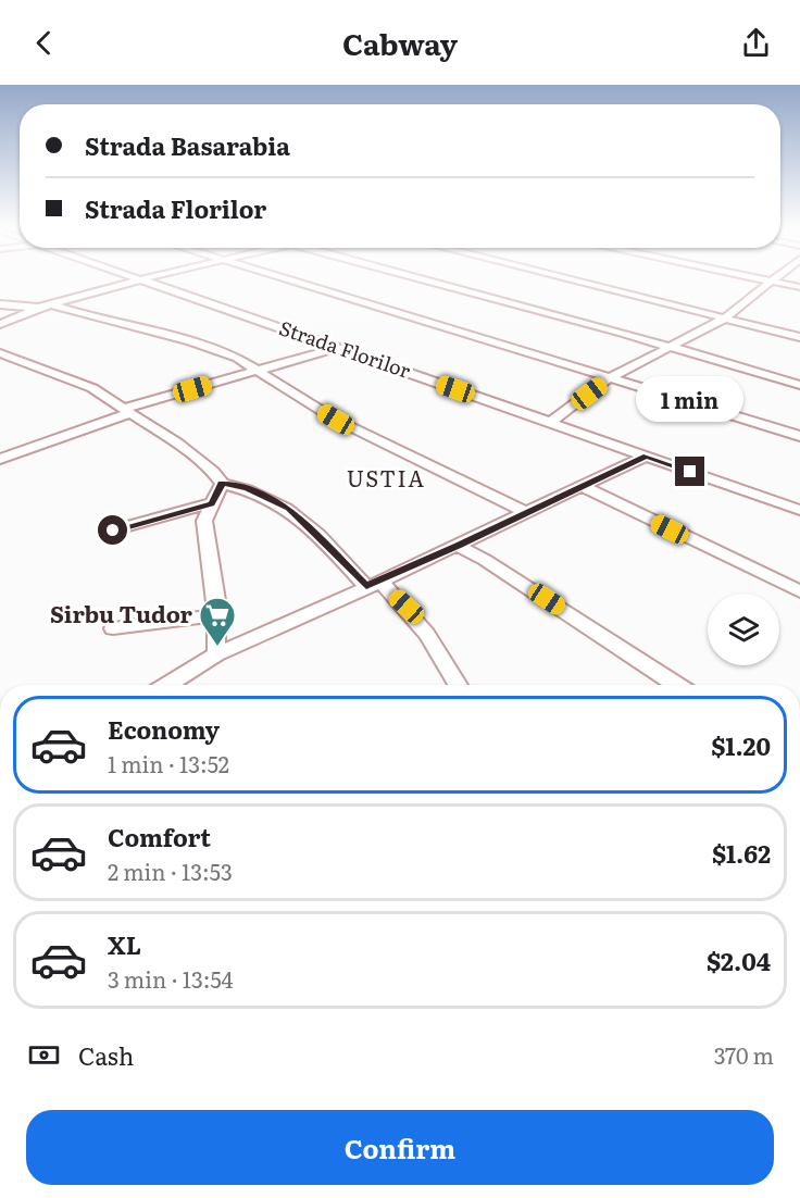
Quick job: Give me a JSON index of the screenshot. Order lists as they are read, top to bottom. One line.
{"streets":{"street":["Strada Florilor"]},"districts":["USTIA"],"places":{"supermarket":["Sirbu Tudor"]},"page":{"header":"Cabway","banner":["Strada Basarabia","Strada Florilor"],"bubble":"1 min","list":[{"name":"Economy","note":"1 min · 13:52","value":"$1.20"},{"name":"Comfort","note":"2 min · 13:53","value":"$1.62"},{"name":"XL","note":"3 min · 13:54","value":"$2.04"}],"pay":["Cash","370 m"],"buttons":"Confirm"}}
